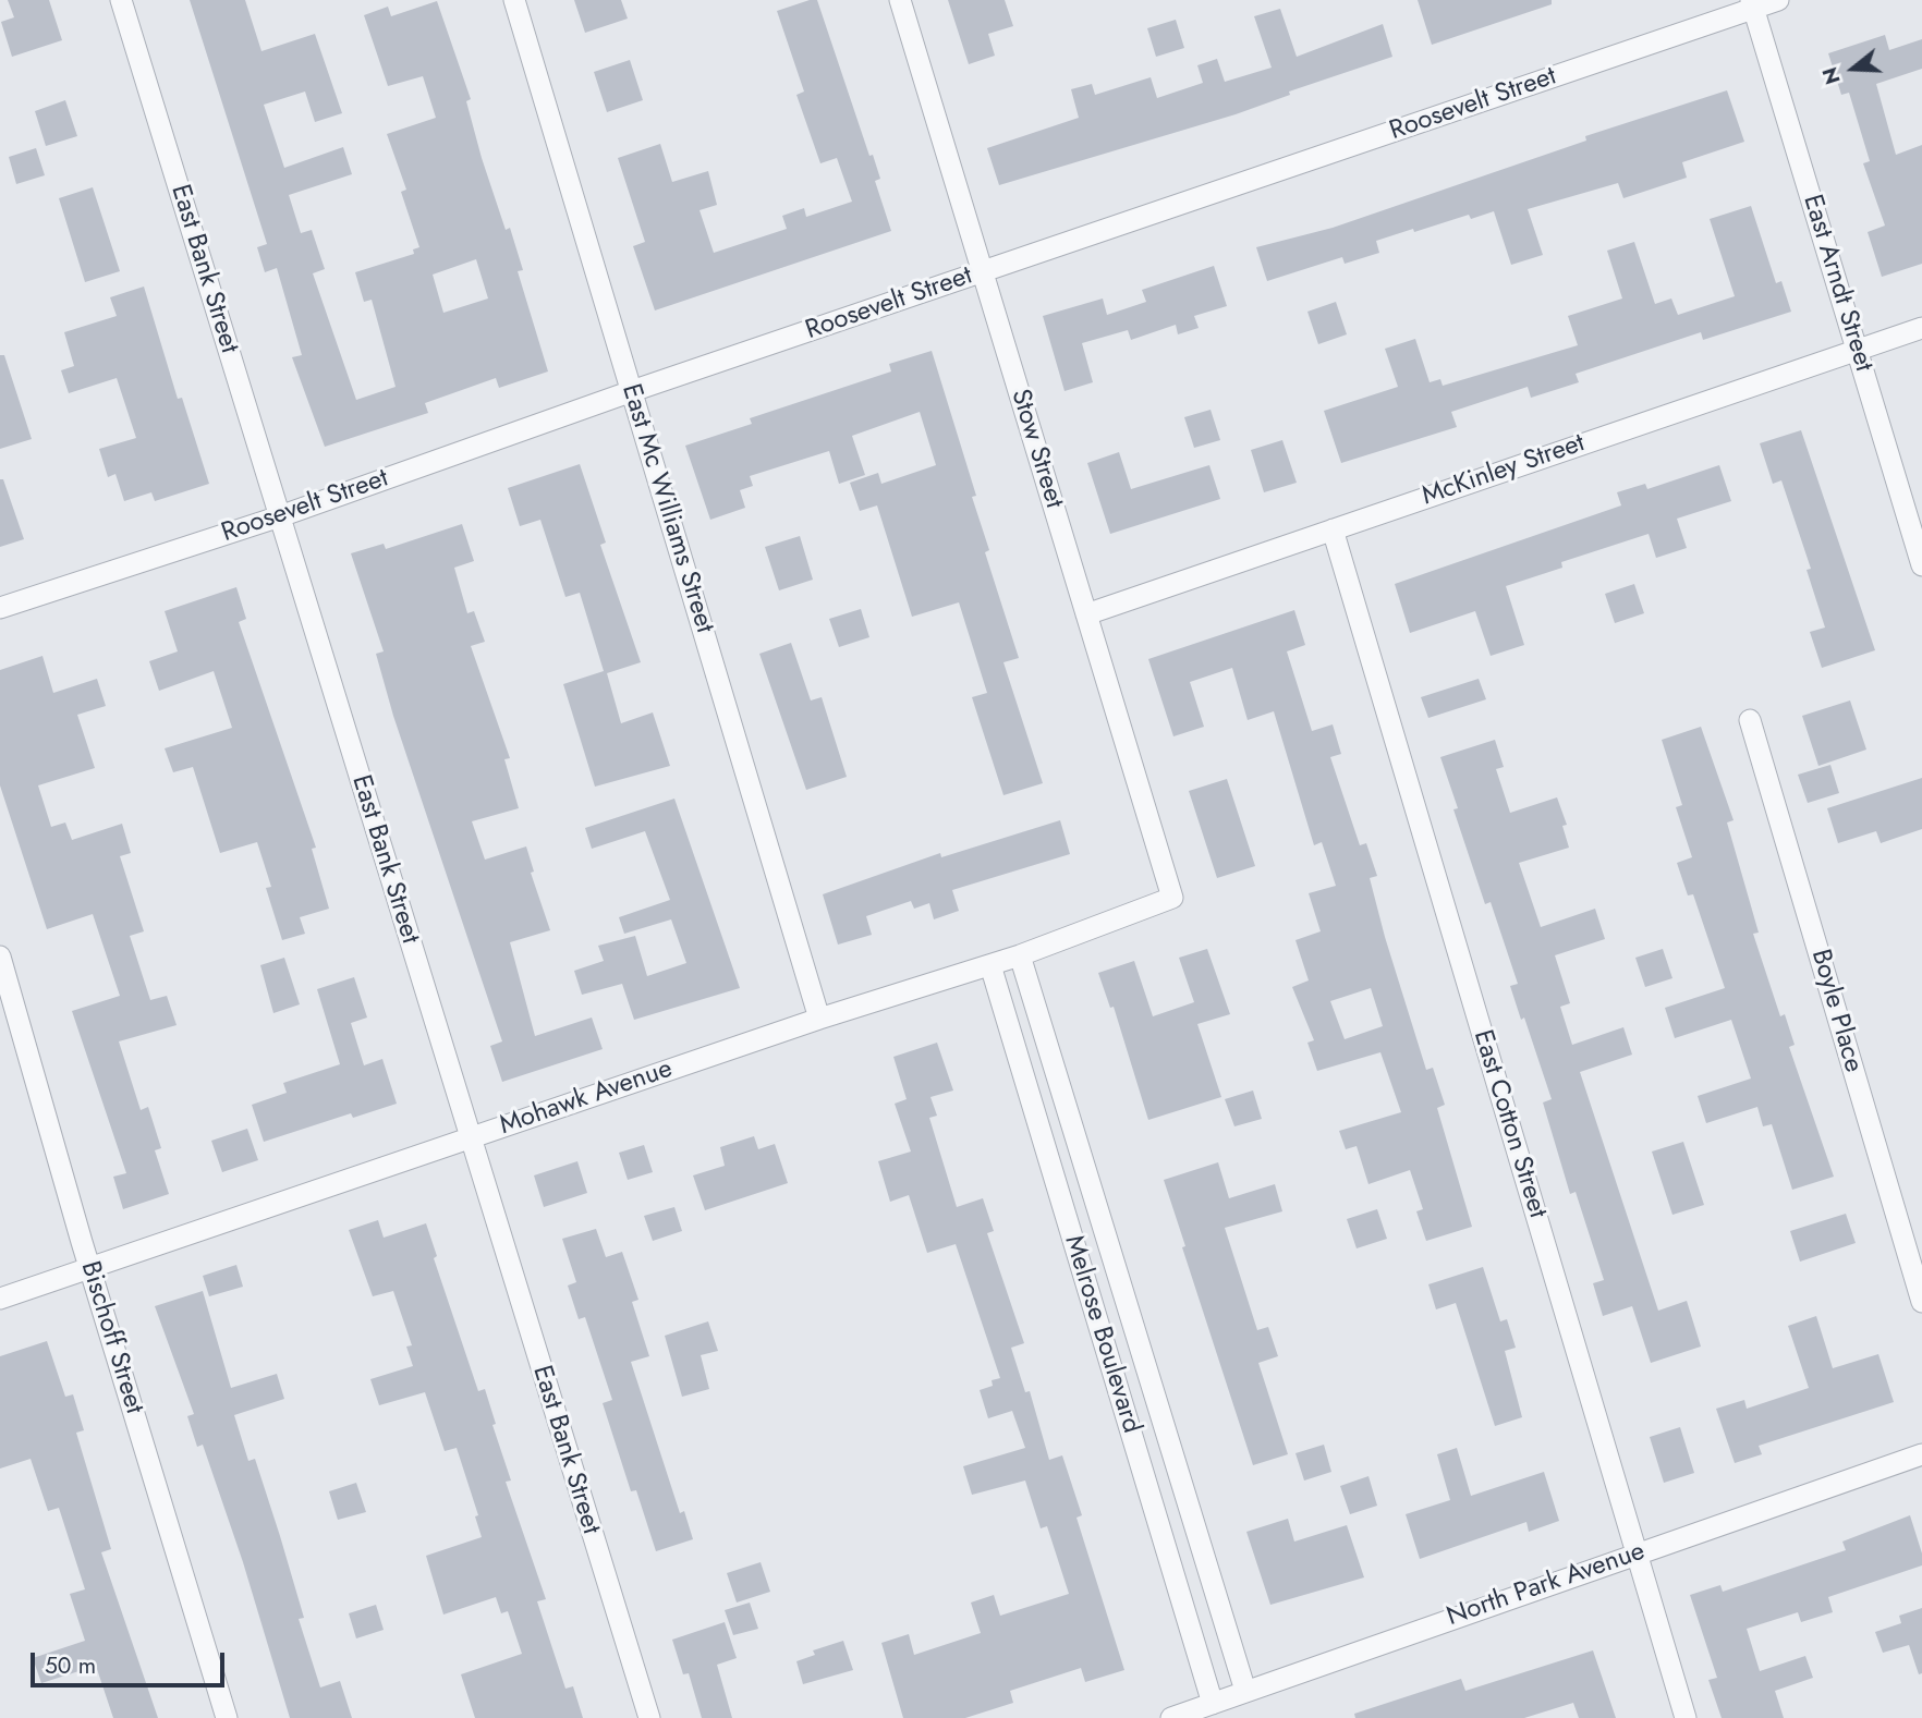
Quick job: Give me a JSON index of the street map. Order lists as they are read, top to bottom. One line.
{"streets":{"street":["Roosevelt Street","East Bank Street","East Arndt Street","Stow Street","McKinley Street","East Mc Williams Street","Boyle Place","Mohawk Avenue","East Cotton Street","Melrose Boulevard","Bischoff Street","North Park Avenue"]},"crossings":[["Roosevelt Street","East Bank Street"],["Roosevelt Street","East Arndt Street"],["Roosevelt Street","Stow Street"],["Roosevelt Street","East Mc Williams Street"],["East Bank Street","Mohawk Avenue"],["East Arndt Street","McKinley Street"],["Stow Street","McKinley Street"],["Stow Street","Mohawk Avenue"],["McKinley Street","East Cotton Street"],["East Mc Williams Street","Mohawk Avenue"],["Mohawk Avenue","Melrose Boulevard"],["Mohawk Avenue","Bischoff Street"],["East Cotton Street","North Park Avenue"],["Melrose Boulevard","North Park Avenue"]],"scale_bar":"50 m","north":"left"}
